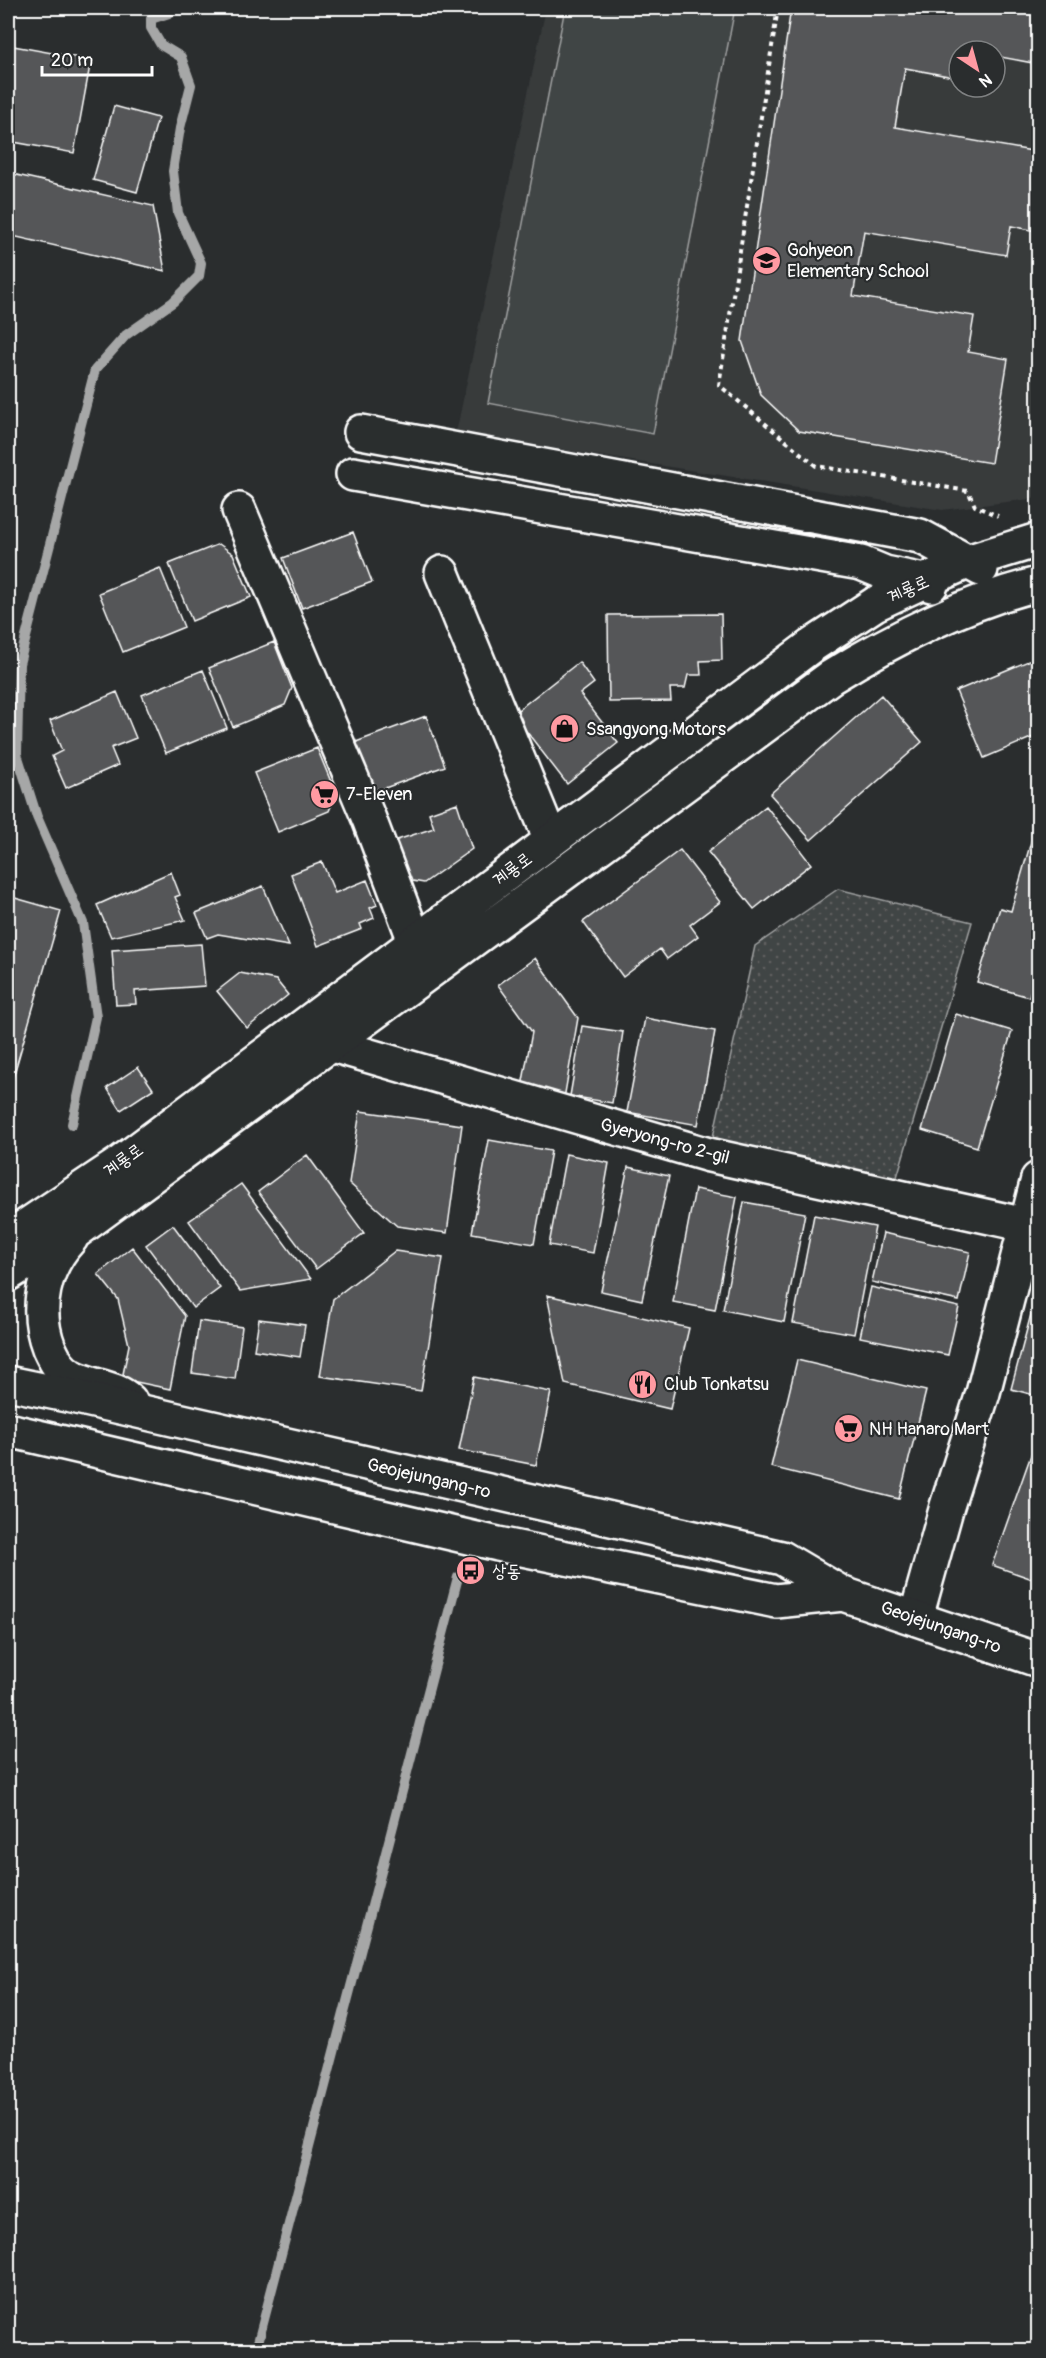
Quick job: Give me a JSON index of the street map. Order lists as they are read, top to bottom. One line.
{"streets":{"street":["계룡로","Gyeryong-ro 2-gil","Geojejungang-ro"]},"crossings":[["계룡로","Gyeryong-ro 2-gil"]],"places":{"school or university":["Gohyeon Elementary School"],"shop":["Ssangyong Motors"],"supermarket":["7-Eleven","NH Hanaro Mart"],"restaurant":["Club Tonkatsu"],"bus stop":["상동"]},"scale_bar":"20 m","north":"bottom right"}
